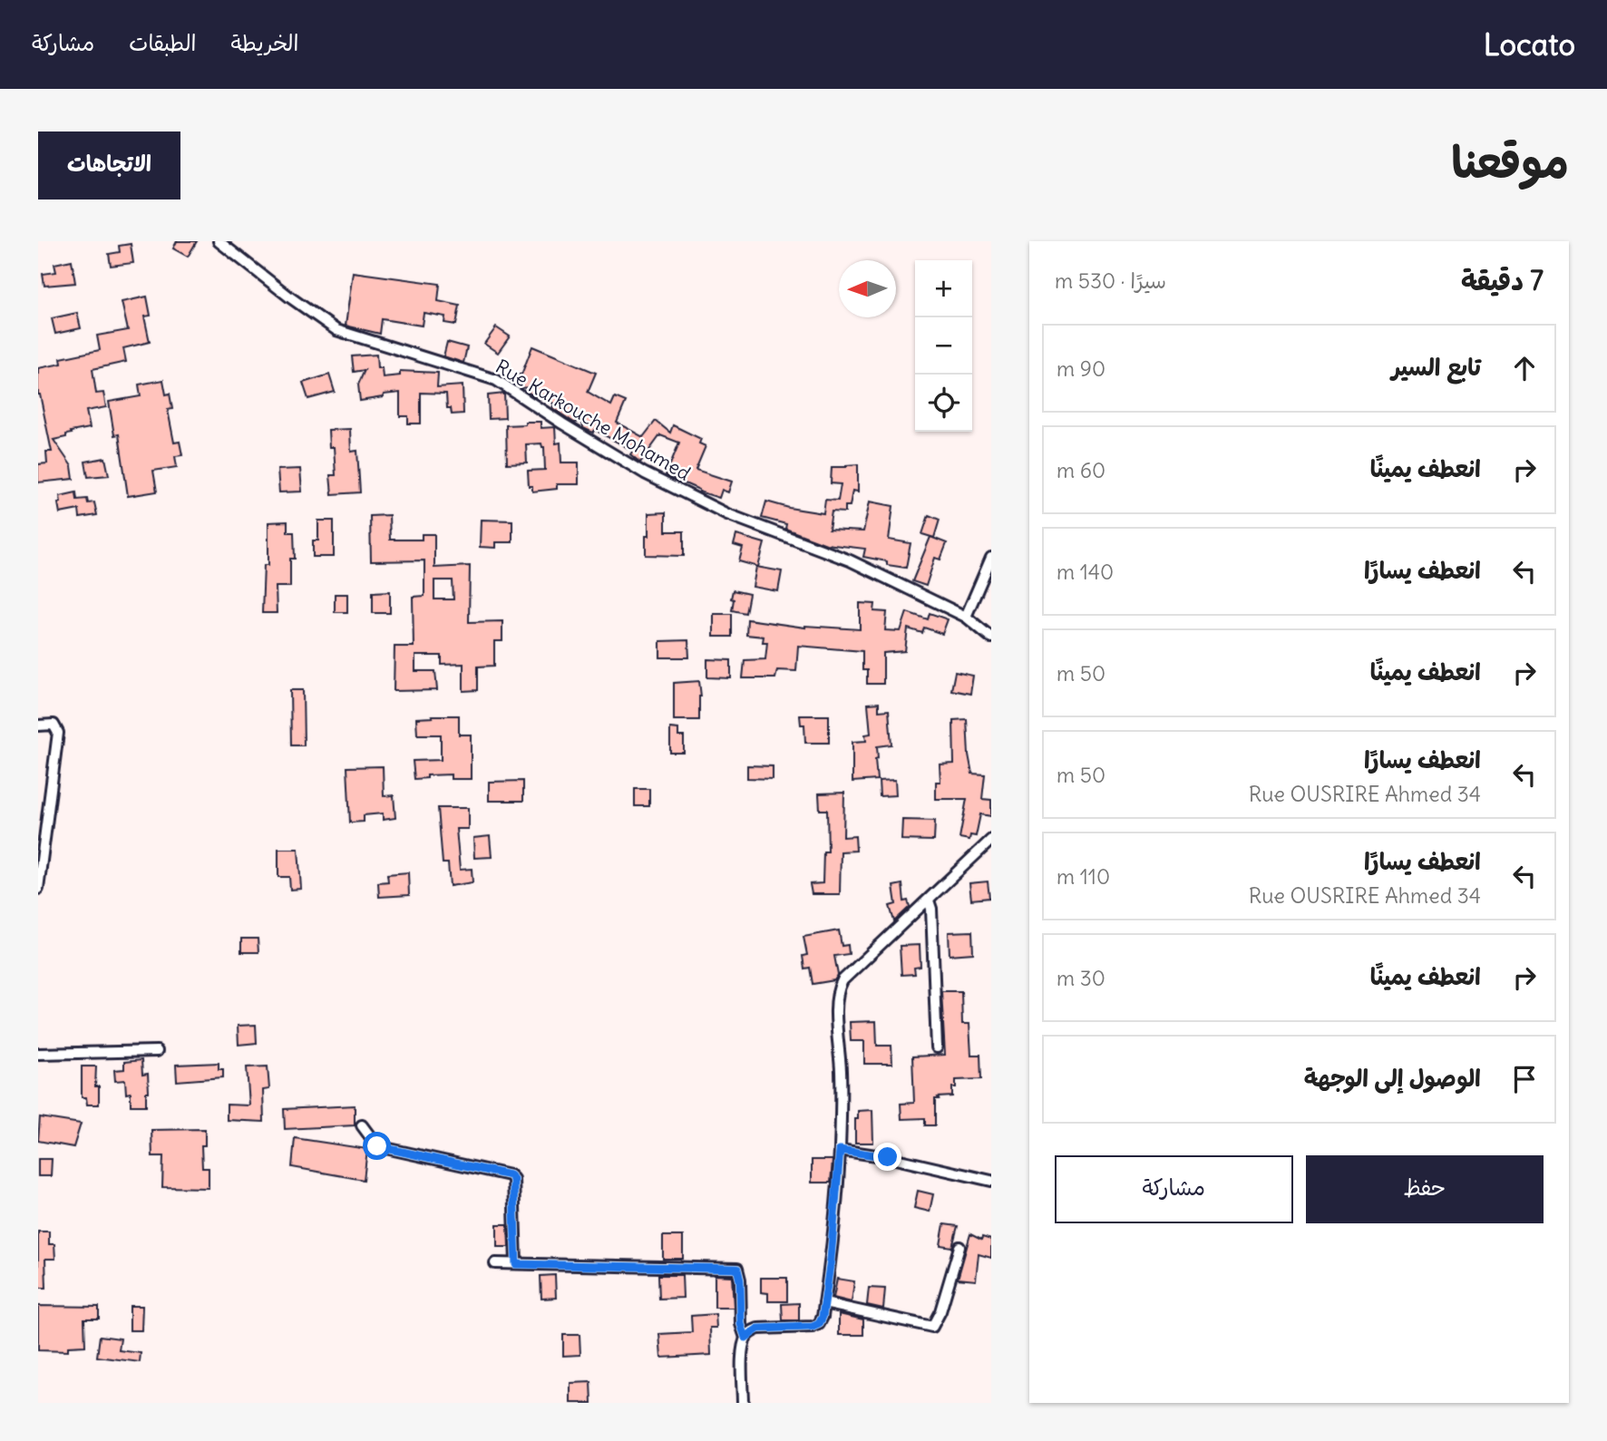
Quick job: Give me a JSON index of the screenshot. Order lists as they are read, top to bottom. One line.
{"streets":{"street":["Rue Karkouche Mohamed"]},"north":"left","page":{"header":"Locato","nav":["الخريطة","الطبقات","مشاركة"],"title":"موقعنا","buttons":["الاتجاهات",["حفظ","مشاركة"]],"heading":["7 دقيقة","سيرًا · 530 m"],"map_buttons":["+","−"],"list":[["تابع السير","90 m"],["انعطف يمينًا","60 m"],["انعطف يسارًا","140 m"],["انعطف يمينًا","50 m"],["انعطف يسارًا","34 Rue OUSRIRE Ahmed","50 m"],["انعطف يسارًا","34 Rue OUSRIRE Ahmed","110 m"],["انعطف يمينًا","30 m"],"الوصول إلى الوجهة"]}}
